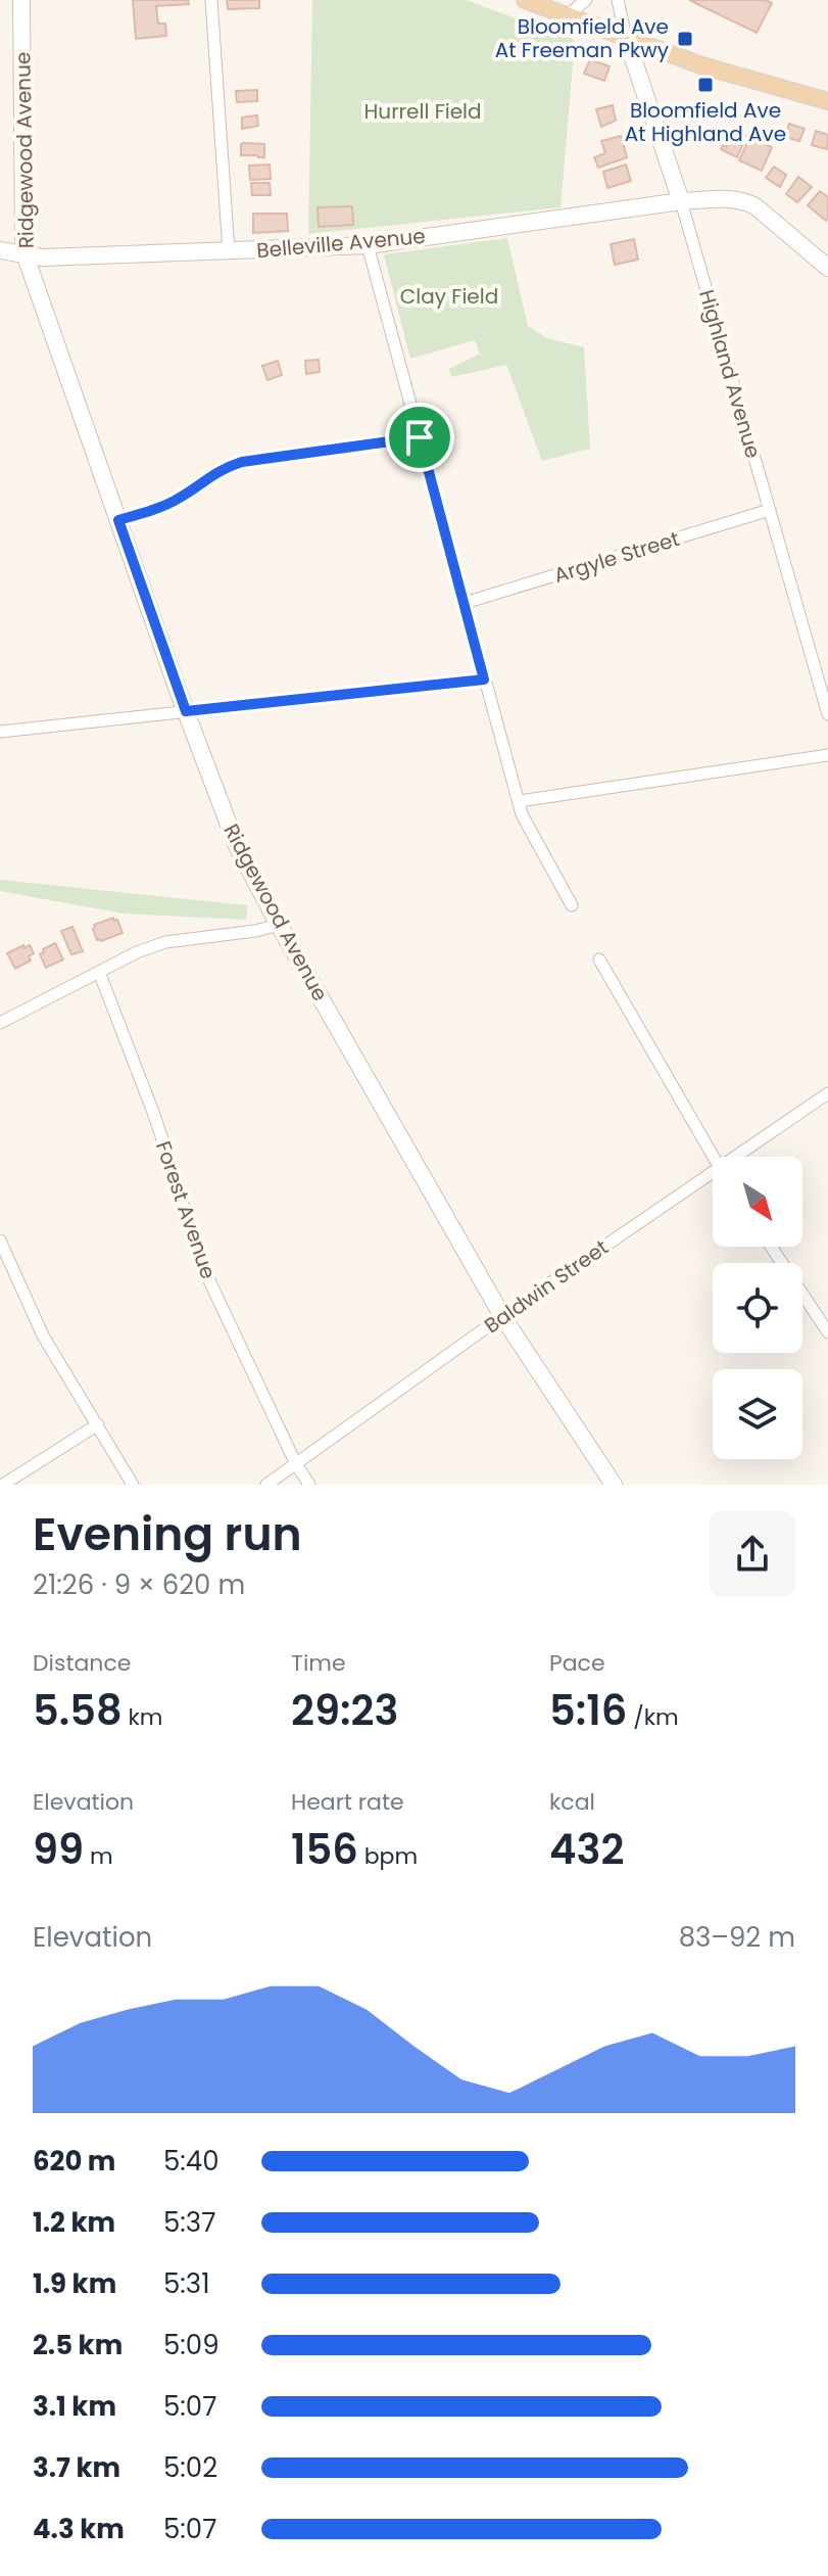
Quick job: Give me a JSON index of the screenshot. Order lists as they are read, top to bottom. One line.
{"streets":{"street":["Ridgewood Avenue","Belleville Avenue","Highland Avenue","Argyle Street","Forest Avenue","Baldwin Street"]},"crossings":[["Ridgewood Avenue","Belleville Avenue"],["Ridgewood Avenue","Baldwin Street"],["Belleville Avenue","Highland Avenue"],["Highland Avenue","Argyle Street"],["Forest Avenue","Baldwin Street"]],"parks":["Hurrell Field","Clay Field"],"places":{"transit":["Bloomfield Ave At Freeman Pkwy","Bloomfield Ave At Highland Ave"]},"north":"bottom right","page":{"heading":["Evening run","21:26 · 9 × 620 m"],"stats":[["Distance","5.58 km"],["Time","29:23"],["Pace","5:16 /km"],["Elevation","99 m"],["Heart rate","156 bpm"],["kcal","432"]],"chart":["Elevation","83–92 m"],"list":[{"name":"620 m","note":"5:40"},{"name":"1.2 km","note":"5:37"},{"name":"1.9 km","note":"5:31"},{"name":"2.5 km","note":"5:09"},{"name":"3.1 km","note":"5:07"},{"name":"3.7 km","note":"5:02"},{"name":"4.3 km","note":"5:07"}]}}
